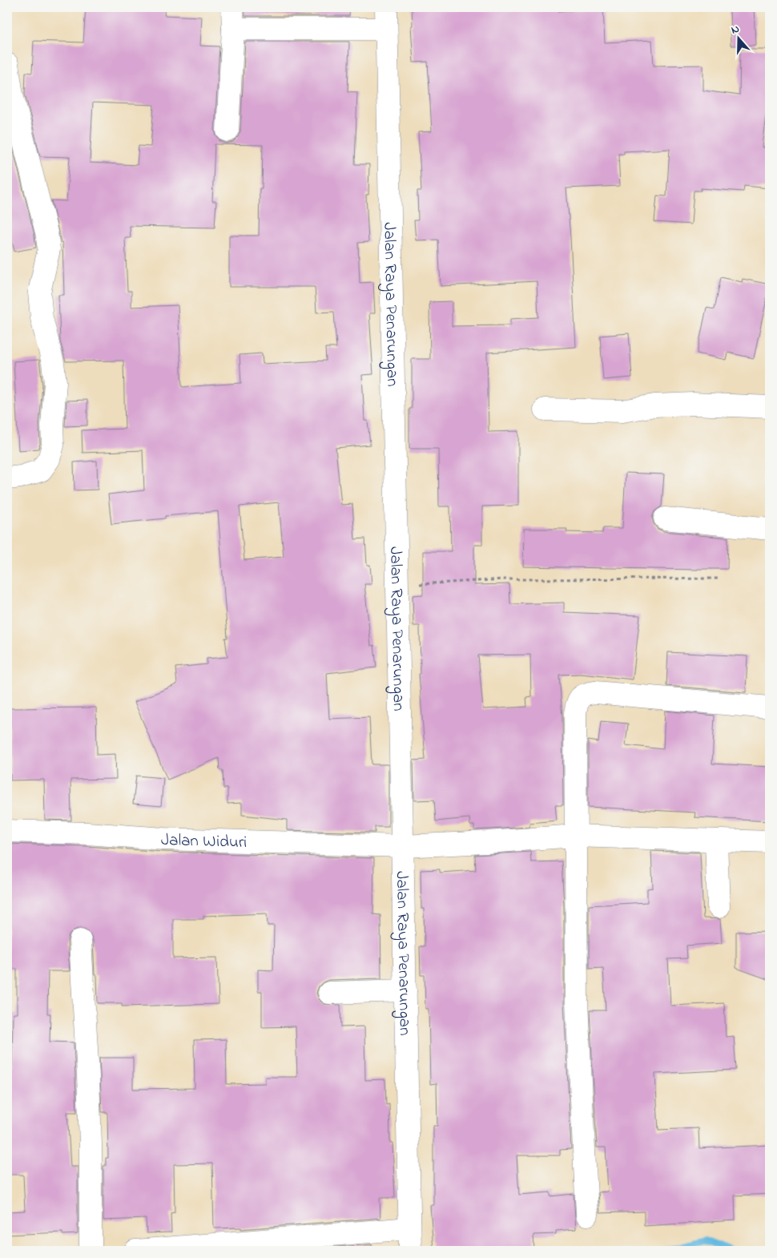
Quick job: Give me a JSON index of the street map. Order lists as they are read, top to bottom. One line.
{"streets":{"street":["Jalan Raya Penarungan","Jalan Widuri"]},"crossings":[["Jalan Raya Penarungan","Jalan Widuri"]],"north":"top"}
